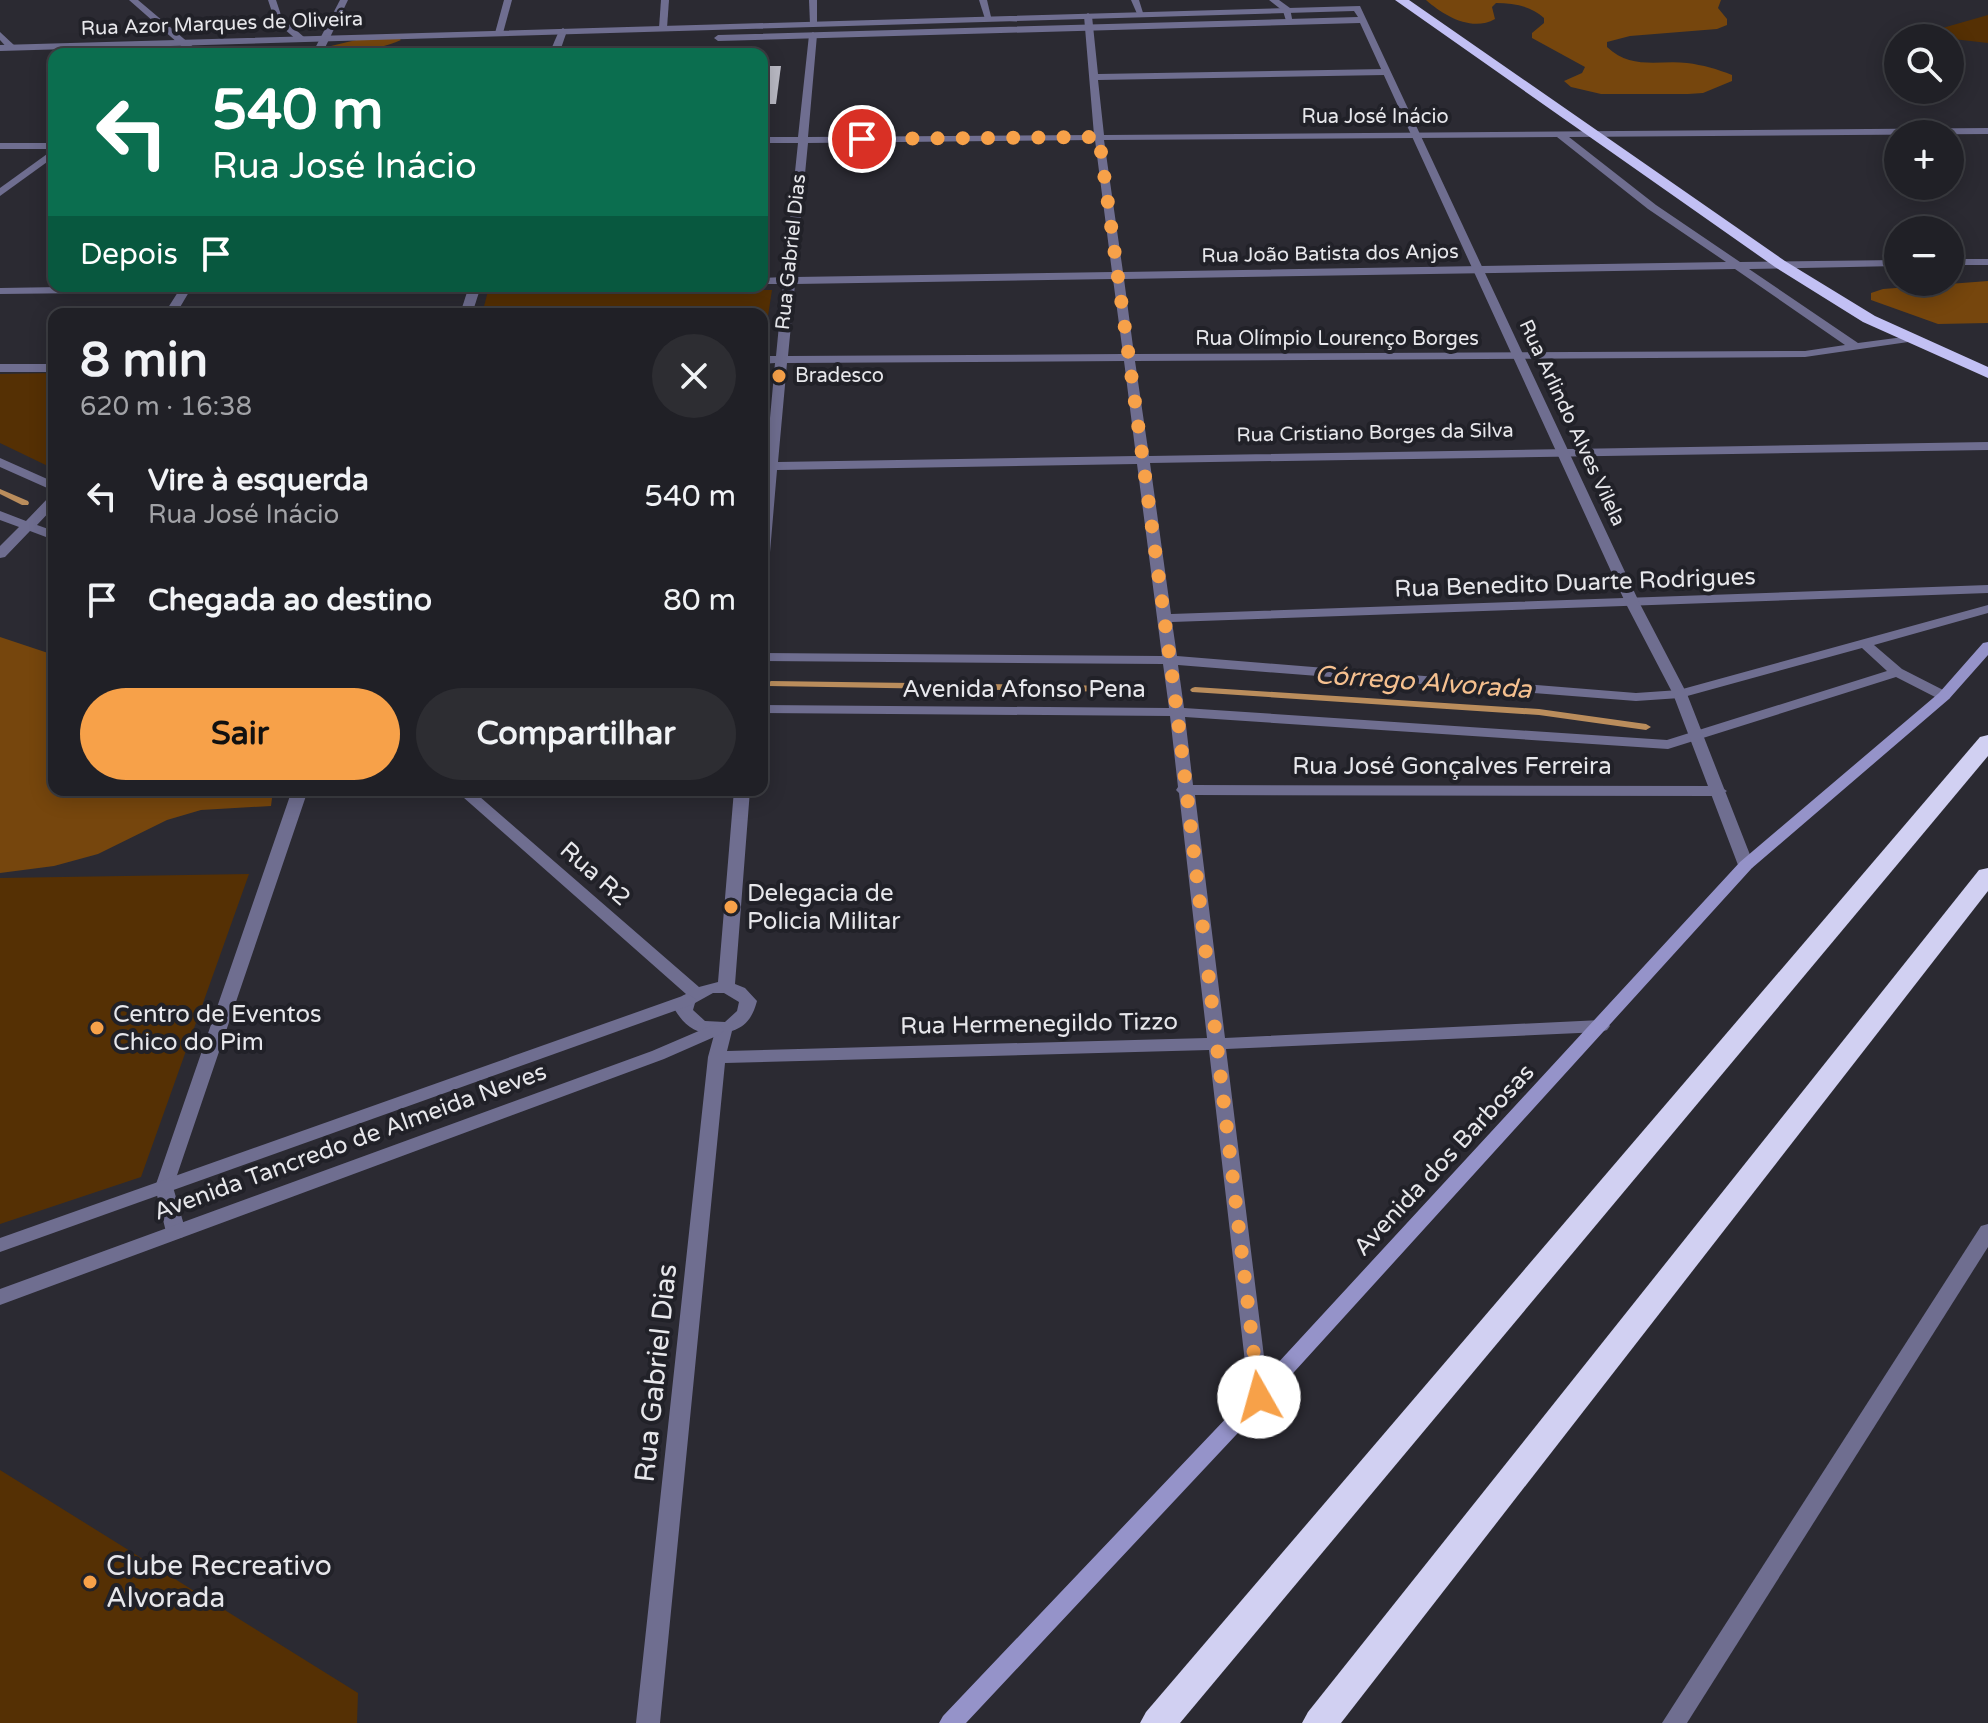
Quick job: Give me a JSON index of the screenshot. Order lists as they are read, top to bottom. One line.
{"streets":{"main road":["Avenida dos Barbosas"],"street":["Rua Azor Marques de Oliveira","Rua José Inácio","Rua Gabriel Dias","Rua João Batista dos Anjos","Rua Olímpio Lourenço Borges","Rua Arlindo Alves Vilela","Rua Cristiano Borges da Silva","Rua Benedito Duarte Rodrigues","Avenida Afonso Pena","Rua José Gonçalves Ferreira","Rua R2","Rua Hermenegildo Tizzo","Avenida Tancredo de Almeida Neves"]},"crossings":[["Rua Azor Marques de Oliveira","Rua Gabriel Dias"],["Rua Azor Marques de Oliveira","Rua Arlindo Alves Vilela"],["Rua José Inácio","Rua Gabriel Dias"],["Rua José Inácio","Rua Arlindo Alves Vilela"],["Rua Gabriel Dias","Rua João Batista dos Anjos"],["Rua Gabriel Dias","Rua Olímpio Lourenço Borges"],["Rua Gabriel Dias","Rua R2"],["Rua Gabriel Dias","Rua Hermenegildo Tizzo"],["Rua Gabriel Dias","Avenida Tancredo de Almeida Neves"],["Rua João Batista dos Anjos","Rua Arlindo Alves Vilela"],["Rua Olímpio Lourenço Borges","Rua Arlindo Alves Vilela"],["Rua Arlindo Alves Vilela","Rua Cristiano Borges da Silva"],["Rua Arlindo Alves Vilela","Rua Benedito Duarte Rodrigues"],["Rua Arlindo Alves Vilela","Avenida Afonso Pena"],["Rua Arlindo Alves Vilela","Rua José Gonçalves Ferreira"],["Rua Arlindo Alves Vilela","Avenida dos Barbosas"],["Rua R2","Avenida Tancredo de Almeida Neves"],["Rua Hermenegildo Tizzo","Avenida dos Barbosas"]],"water":["Córrego Alvorada"],"places":["Bradesco","Delegacia de Policia Militar","Centro de Eventos Chico do Pim","Clube Recreativo Alvorada"],"page":{"map_buttons":["+","−"],"turn":["540 m","Rua José Inácio"],"then":"Depois","heading":["8 min","620 m · 16:38"],"list":[{"name":"Vire à esquerda","note":"Rua José Inácio","value":"540 m"},{"name":"Chegada ao destino","value":"80 m"}],"buttons":["Sair","Compartilhar"]}}
